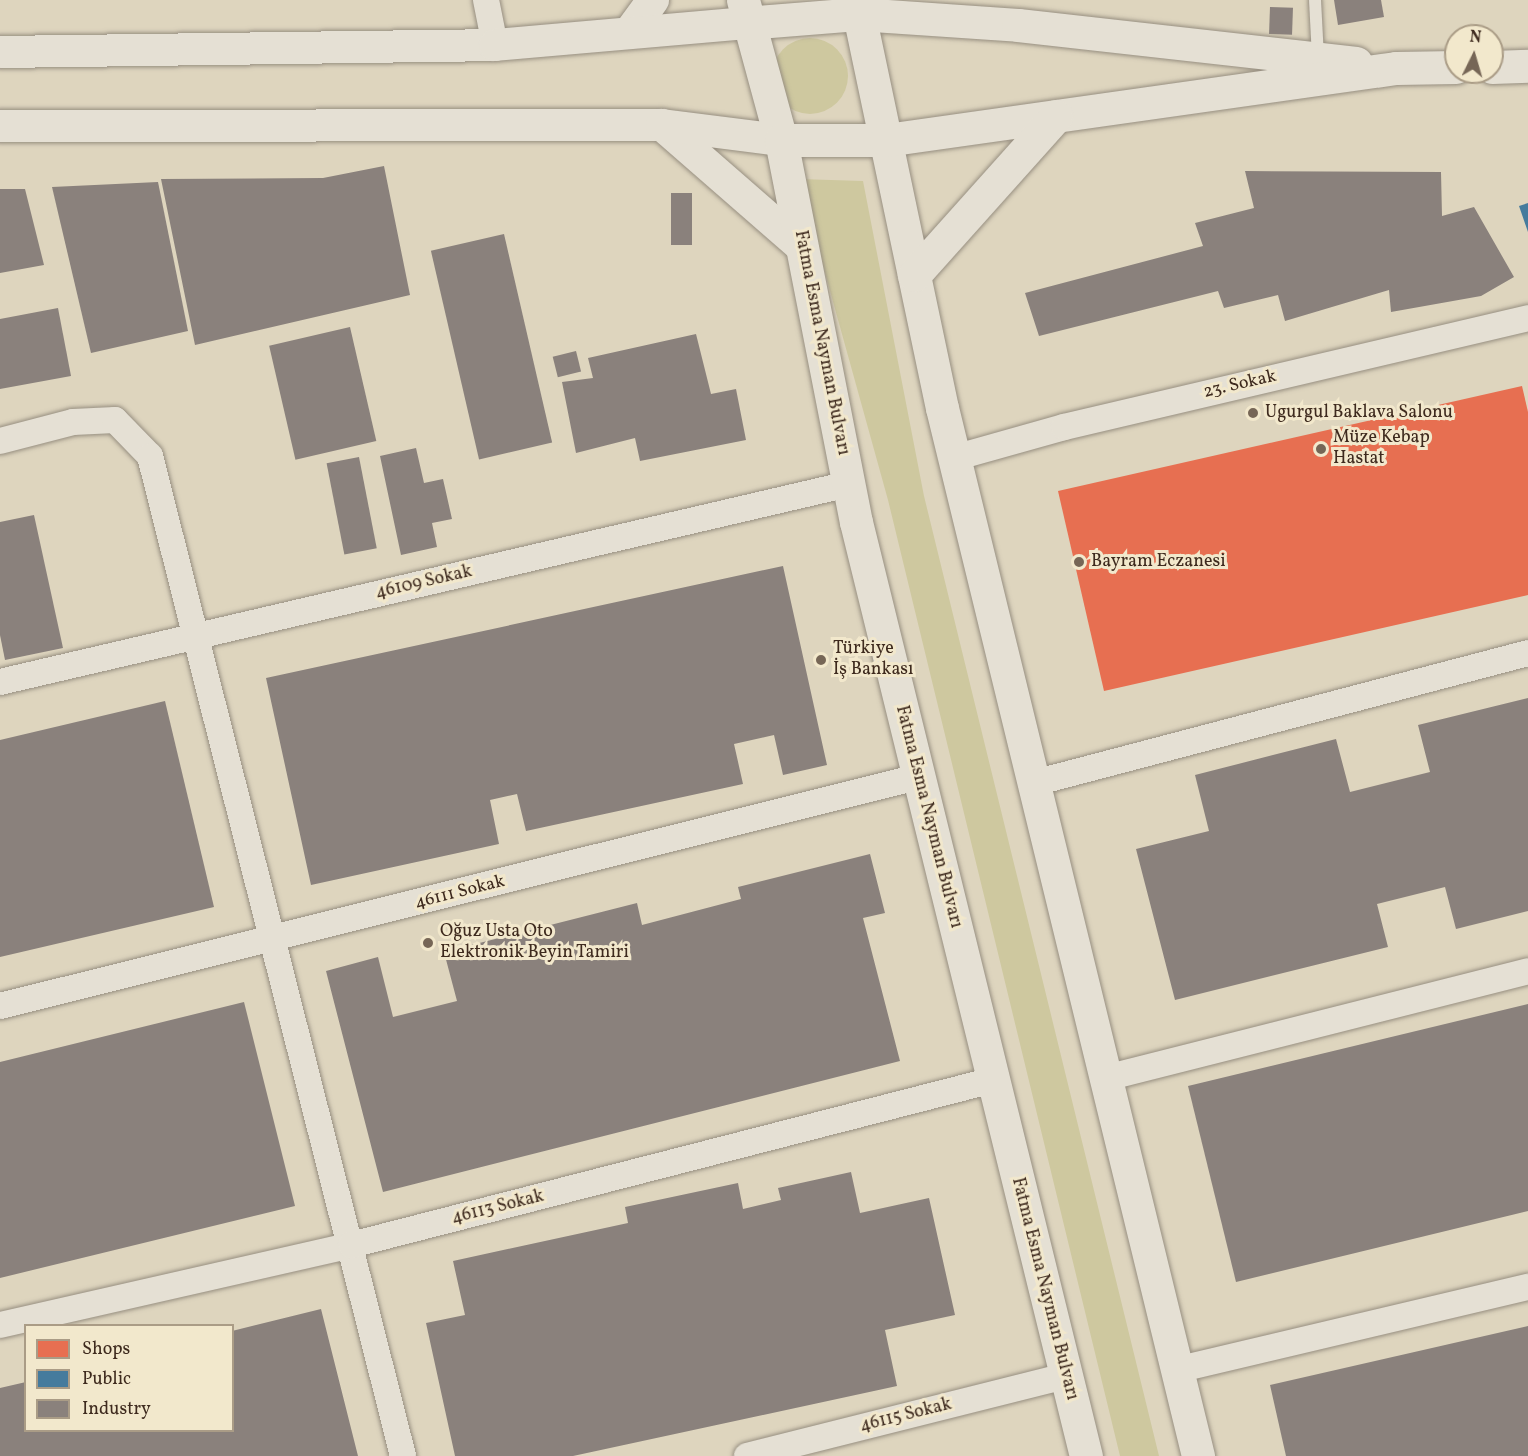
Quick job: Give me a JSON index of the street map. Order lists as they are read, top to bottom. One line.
{"streets":{"main road":["Fatma Esma Nayman Bulvarı"],"street":["23. Sokak","46109 Sokak","46111 Sokak","46113 Sokak","46115 Sokak"]},"crossings":[["Fatma Esma Nayman Bulvarı","46109 Sokak"],["Fatma Esma Nayman Bulvarı","46111 Sokak"],["Fatma Esma Nayman Bulvarı","46113 Sokak"],["Fatma Esma Nayman Bulvarı","46115 Sokak"]],"places":["Ugurgul Baklava Salonu","Müze Kebap Hastat","Bayram Eczanesi","Türkiye İş Bankası","Oğuz Usta Oto Elektronik Beyin Tamiri"],"legend":["Shops","Public","Industry"],"north":"top"}
